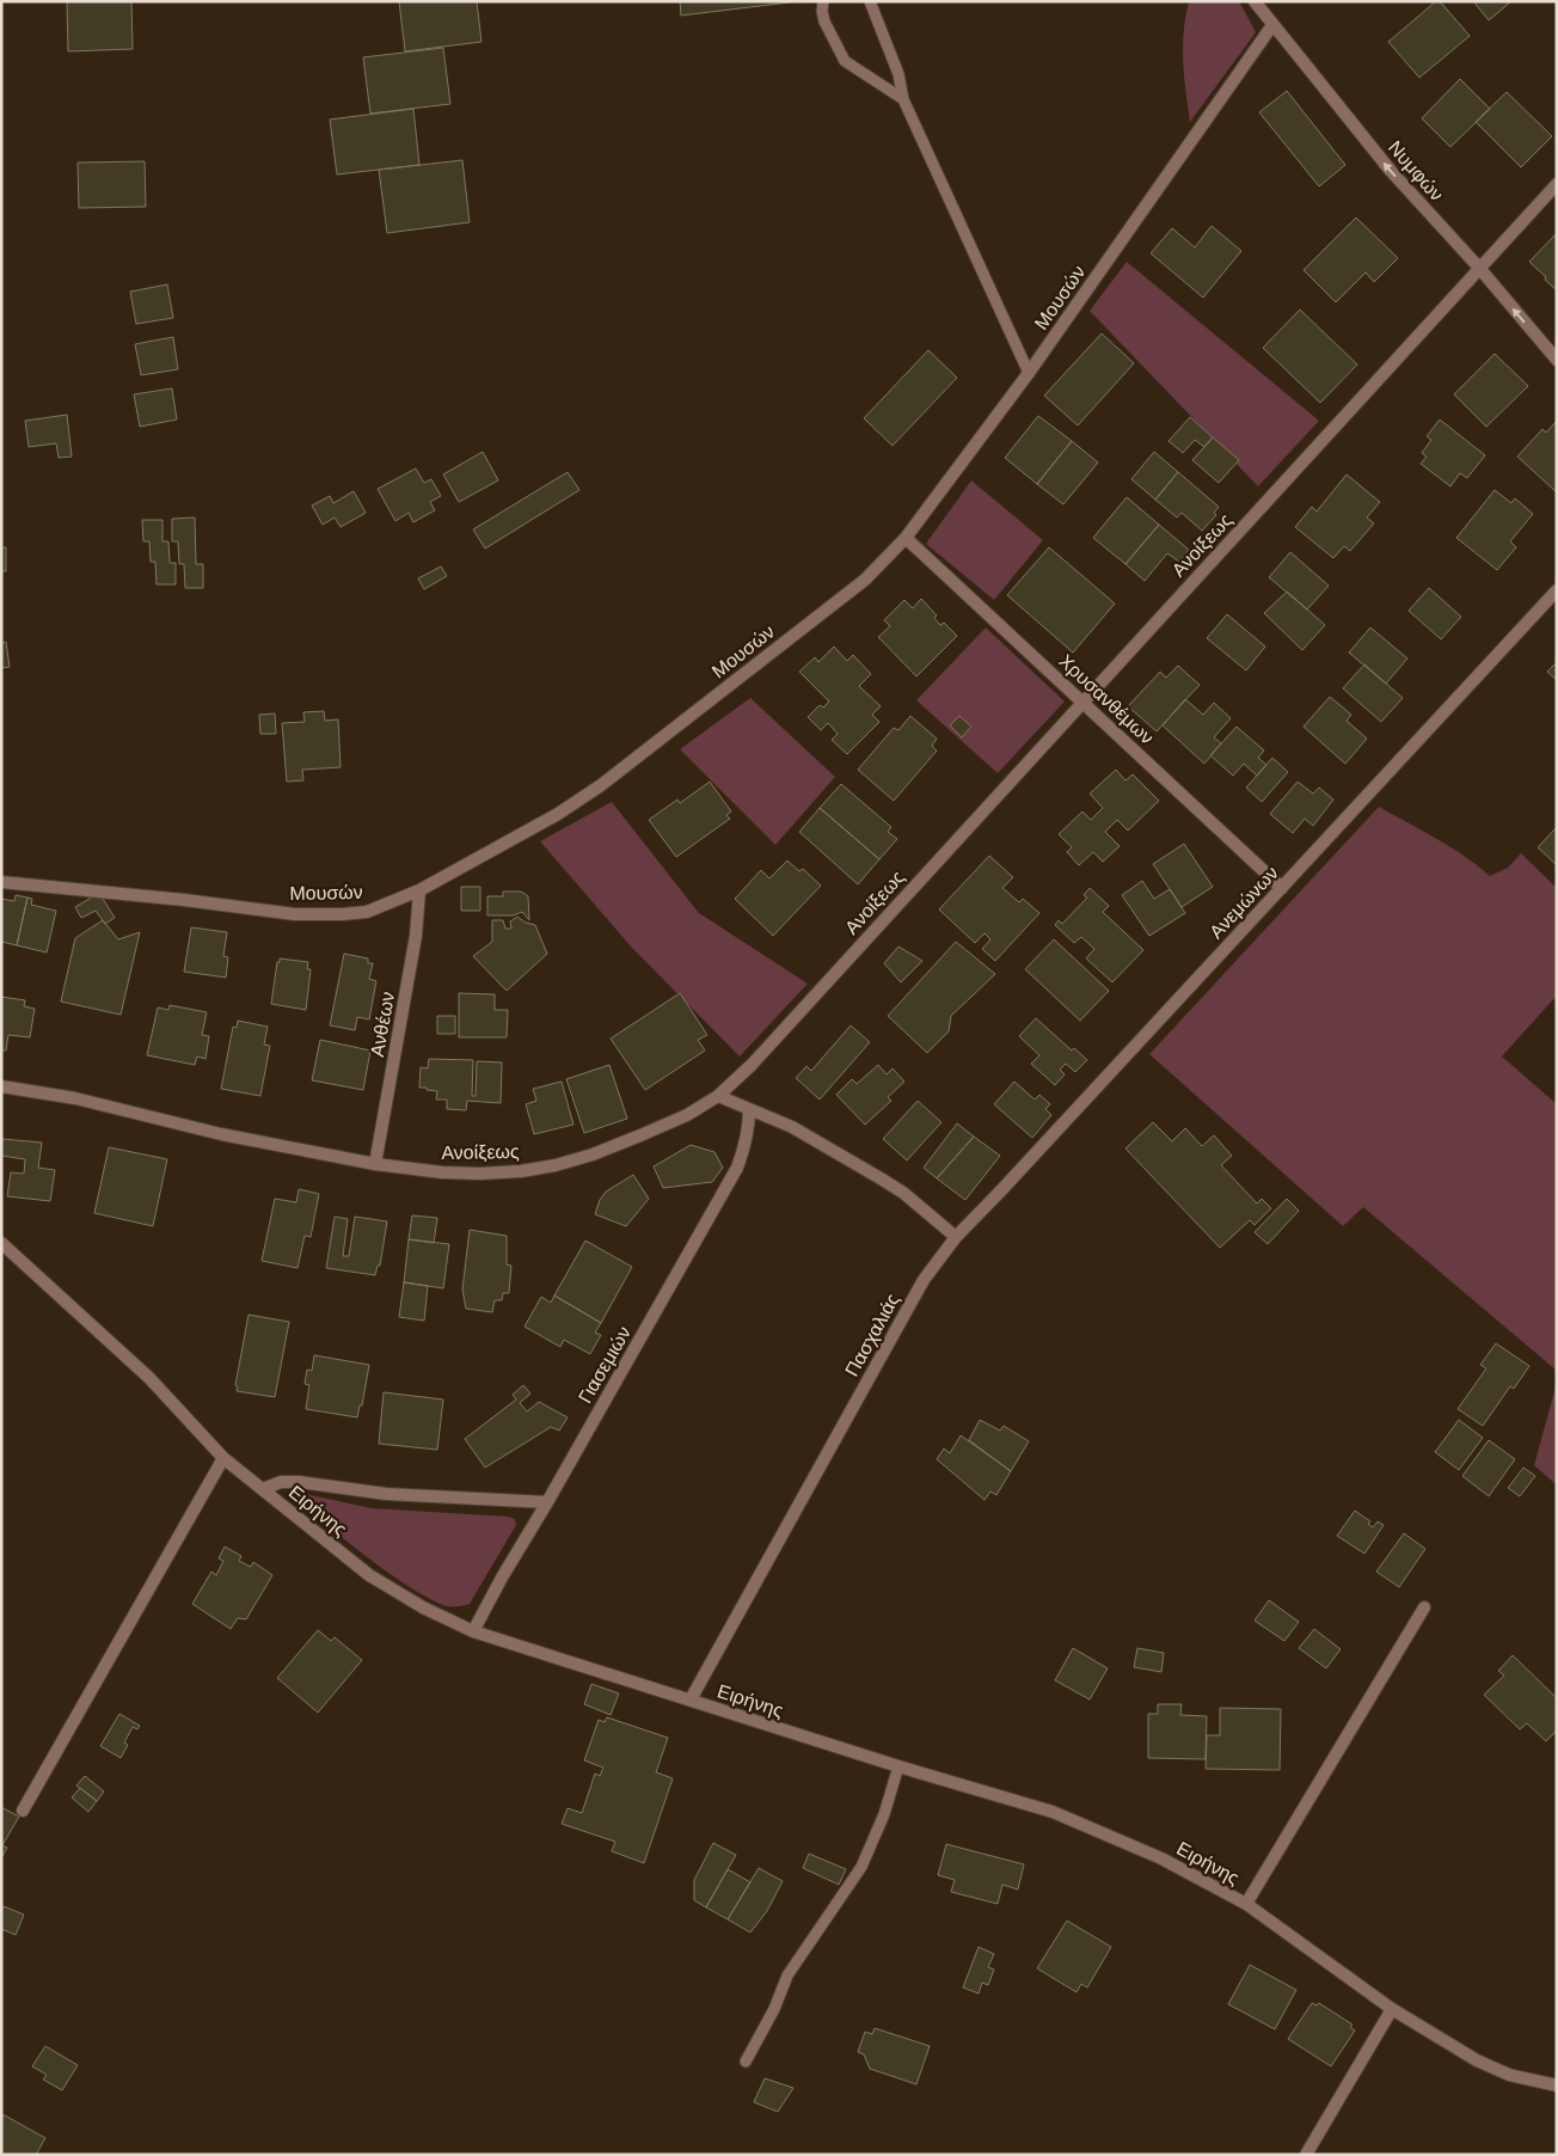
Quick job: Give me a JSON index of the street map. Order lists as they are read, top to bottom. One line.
{"streets":{"street":["Νυμφών","Μουσών","Ανοίξεως","Χρυσανθέμων","Ανεμώνων","Ανθέων","Πασχαλιάς","Γιασεμιών","Ειρήνης"]},"crossings":[["Νυμφών","Μουσών"],["Νυμφών","Ανοίξεως"],["Μουσών","Χρυσανθέμων"],["Μουσών","Ανθέων"],["Ανοίξεως","Χρυσανθέμων"],["Ανοίξεως","Ανθέων"],["Χρυσανθέμων","Ανεμώνων"],["Ανεμώνων","Πασχαλιάς"],["Πασχαλιάς","Ειρήνης"],["Γιασεμιών","Ειρήνης"]],"one_way":["Νυμφών"]}
